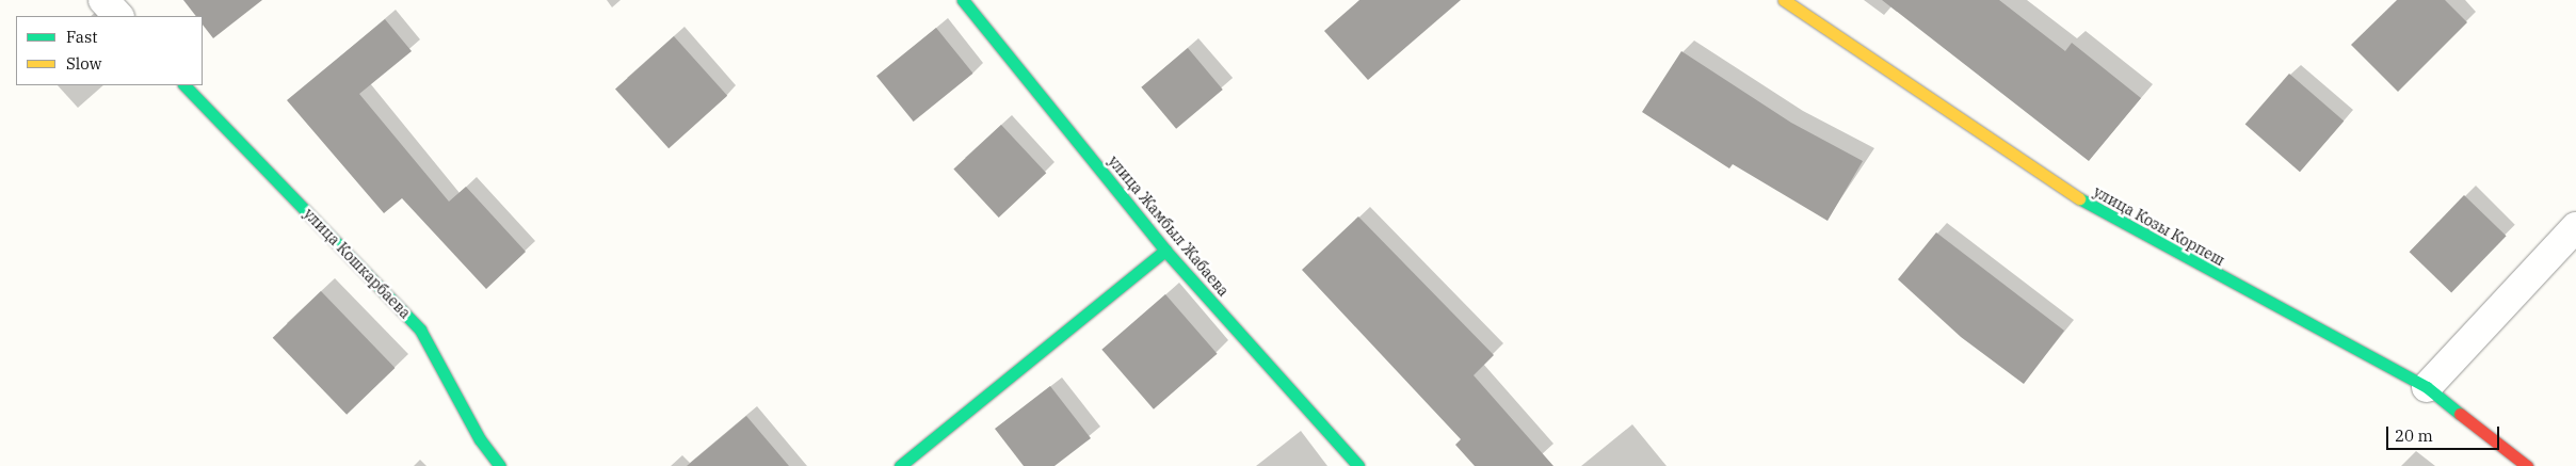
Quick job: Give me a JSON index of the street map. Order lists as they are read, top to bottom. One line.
{"streets":{"street":["улица Жамбыл Жабаева","улица Козы Корпеш","улица Кошкарбаева"]},"legend":["Fast","Slow"],"scale_bar":"20 m"}
